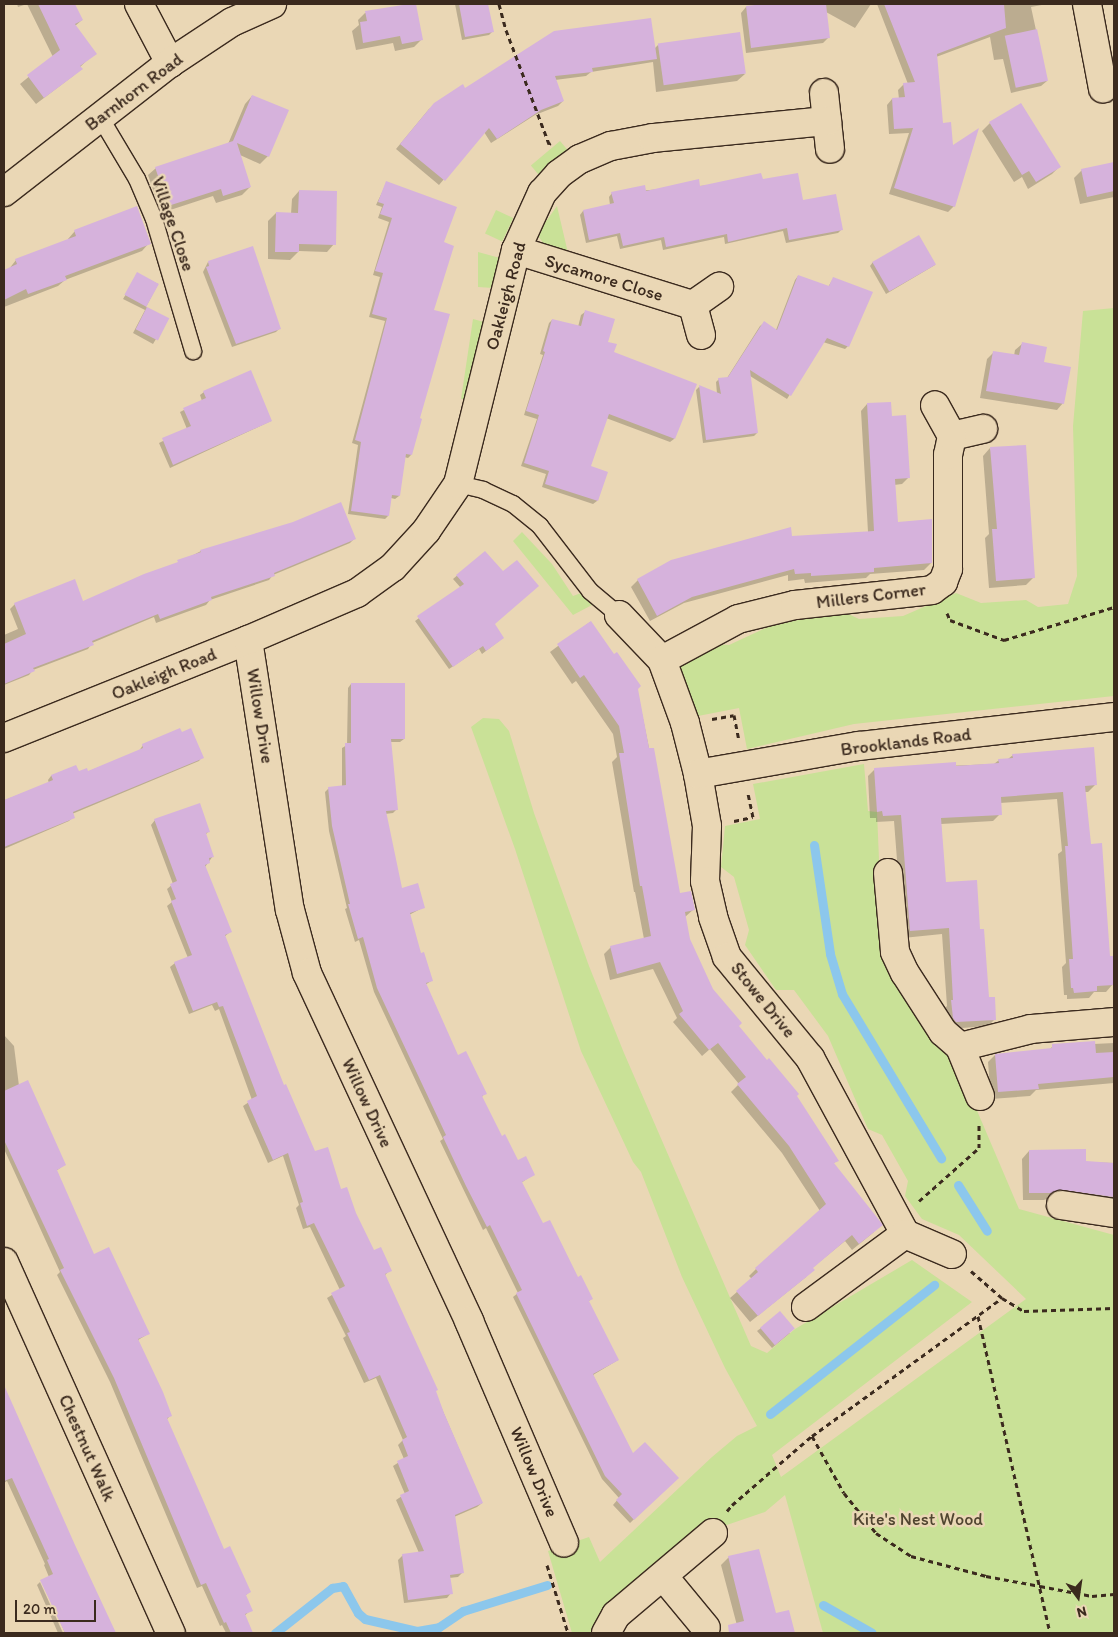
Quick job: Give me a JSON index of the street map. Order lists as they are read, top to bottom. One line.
{"streets":{"main road":["Barnhorn Road","Sycamore Close","Oakleigh Road","Millers Corner","Willow Drive","Brooklands Road","Stowe Drive","Chestnut Walk"],"lane":["Village Close"]},"crossings":[["Barnhorn Road","Village Close"],["Sycamore Close","Oakleigh Road"],["Oakleigh Road","Willow Drive"],["Millers Corner","Stowe Drive"],["Brooklands Road","Stowe Drive"]],"parks":["Kite's Nest Wood"],"scale_bar":"20 m","north":"bottom"}
